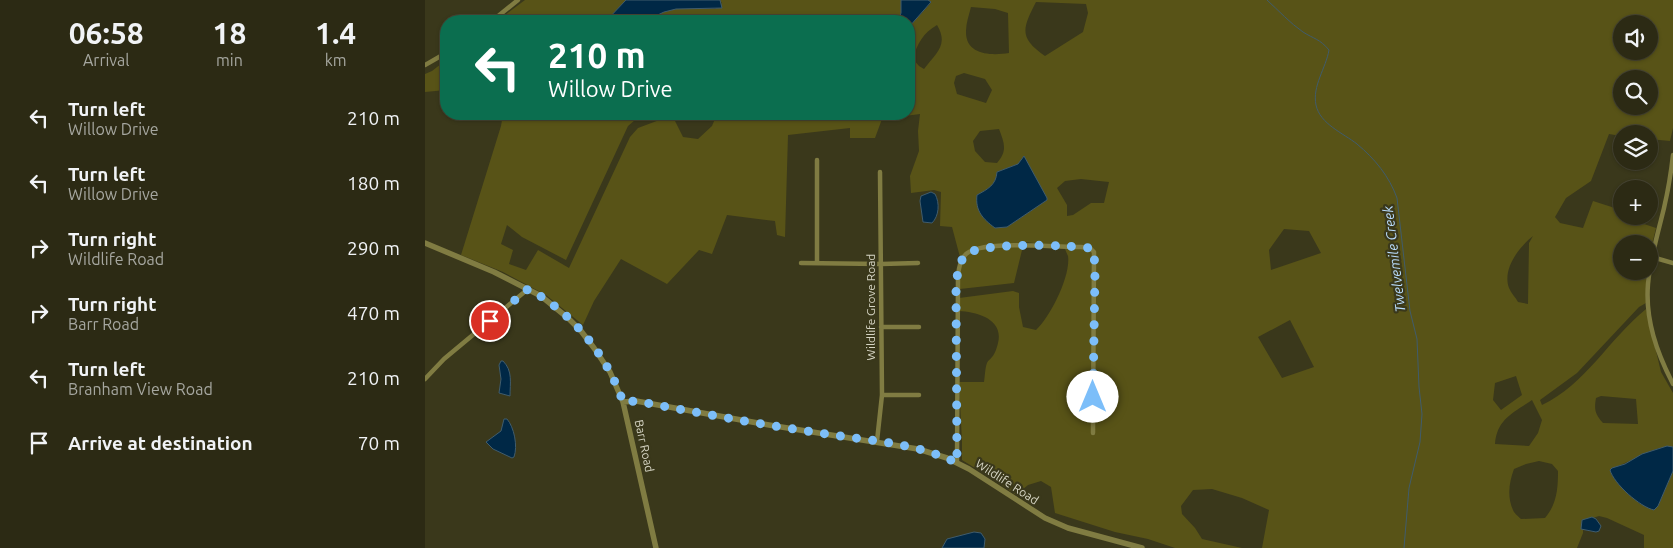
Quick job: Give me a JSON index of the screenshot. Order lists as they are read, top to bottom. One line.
{"streets":{"street":["Wildlife Grove Road","Barr Road","Wildlife Road"]},"crossings":[["Wildlife Grove Road","Wildlife Road"],["Barr Road","Wildlife Road"]],"water":["Twelvemile Creek"],"page":{"eta":["06:58","Arrival","18","min","1.4","km"],"map_buttons":["+","−"],"turn":["210 m","Willow Drive"],"list":[{"name":"Turn left","note":"Willow Drive","value":"210 m"},{"name":"Turn left","note":"Willow Drive","value":"180 m"},{"name":"Turn right","note":"Wildlife Road","value":"290 m"},{"name":"Turn right","note":"Barr Road","value":"470 m"},{"name":"Turn left","note":"Branham View Road","value":"210 m"},{"name":"Arrive at destination","value":"70 m"}]}}
